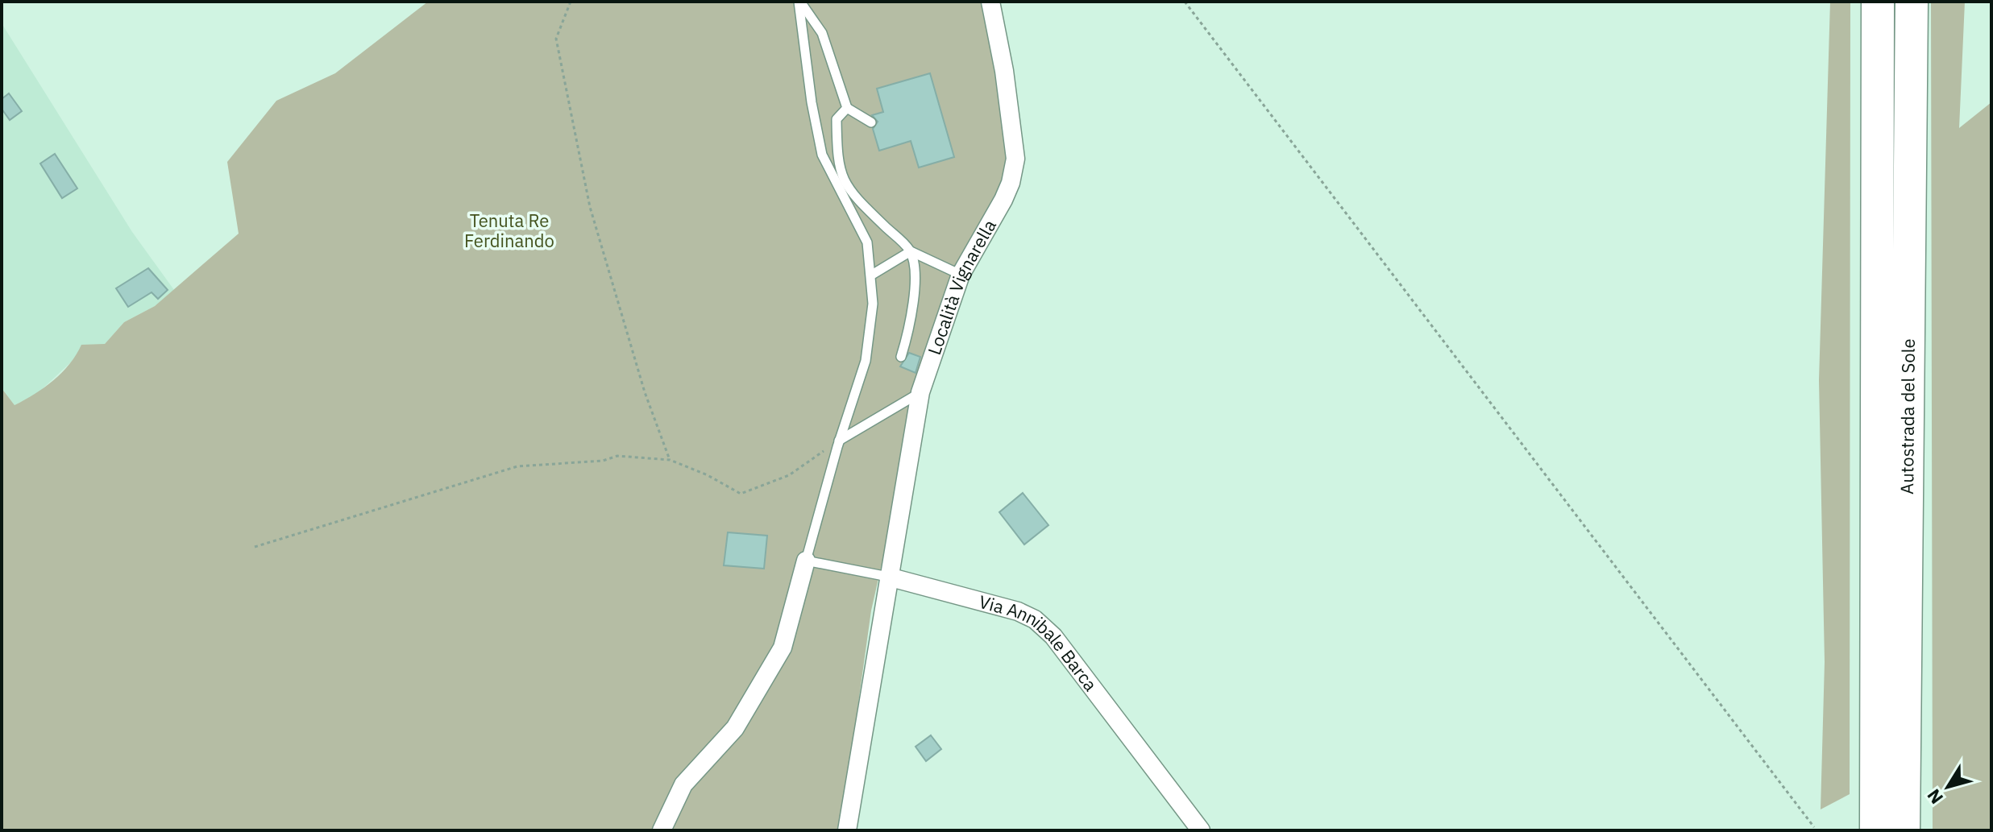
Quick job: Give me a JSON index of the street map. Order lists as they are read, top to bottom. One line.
{"streets":{"highway":["Autostrada del Sole"],"street":["Località Vignarella","Via Annibale Barca"]},"crossings":[["Località Vignarella","Via Annibale Barca"]],"parks":["Tenuta Re Ferdinando"],"north":"bottom left"}
